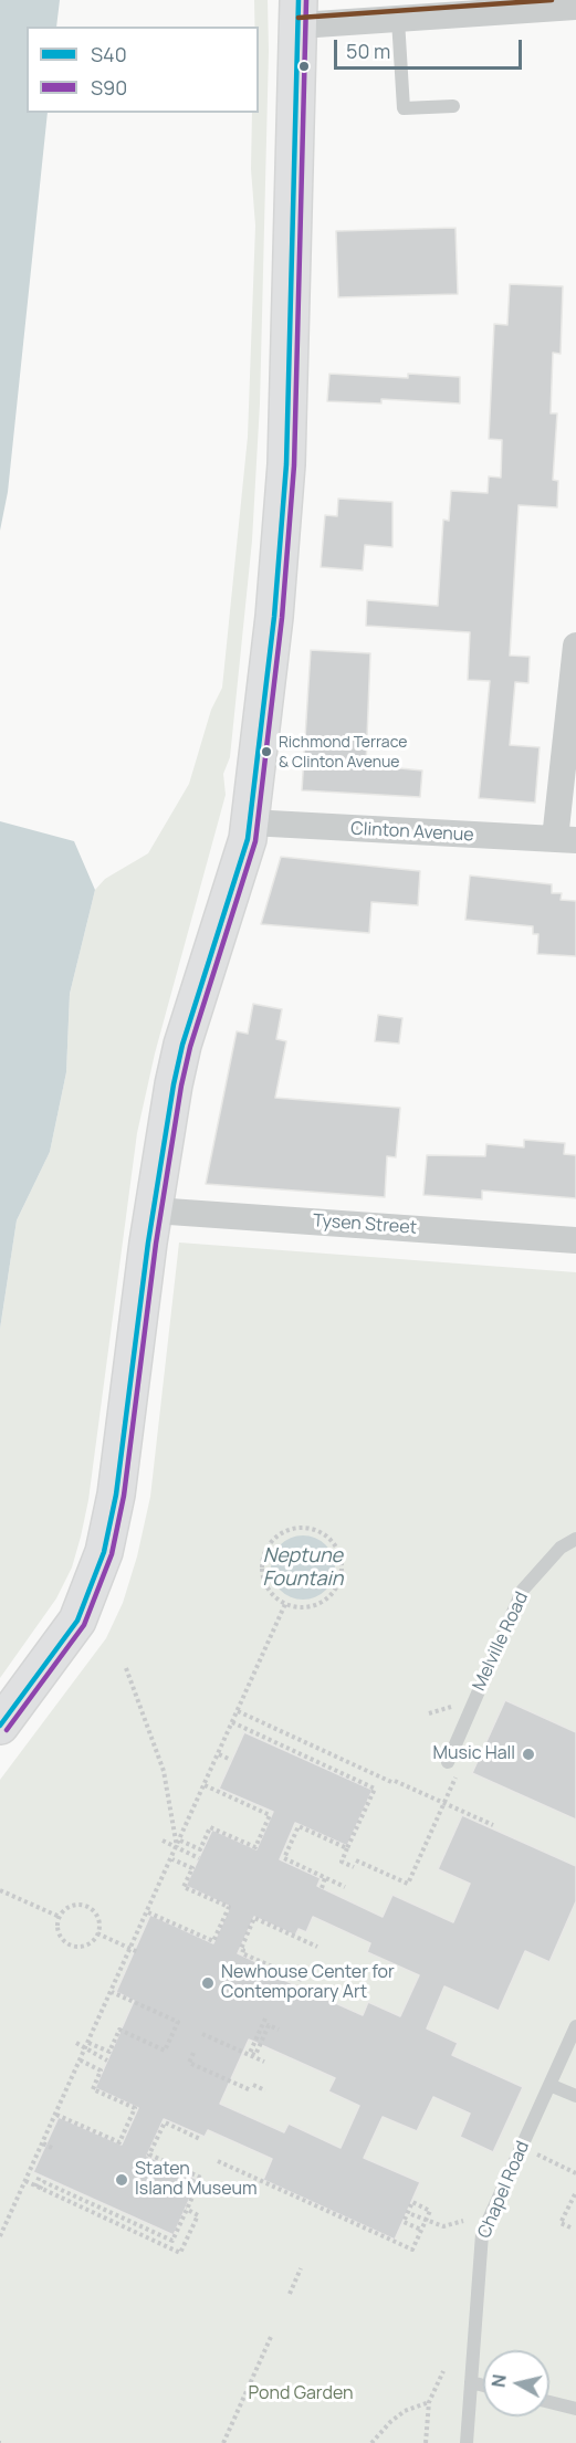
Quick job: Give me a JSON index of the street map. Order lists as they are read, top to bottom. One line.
{"streets":{"street":["Clinton Avenue","Tysen Street"],"lane":["Melville Road","Chapel Road"]},"water":["Neptune Fountain"],"parks":["Pond Garden"],"places":["Richmond Terrace & Clinton Avenue","Music Hall","Newhouse Center for Contemporary Art","Staten Island Museum"],"lines":["transit line S40","transit line S90"],"legend":["S40","S90"],"scale_bar":"50 m","north":"left"}
